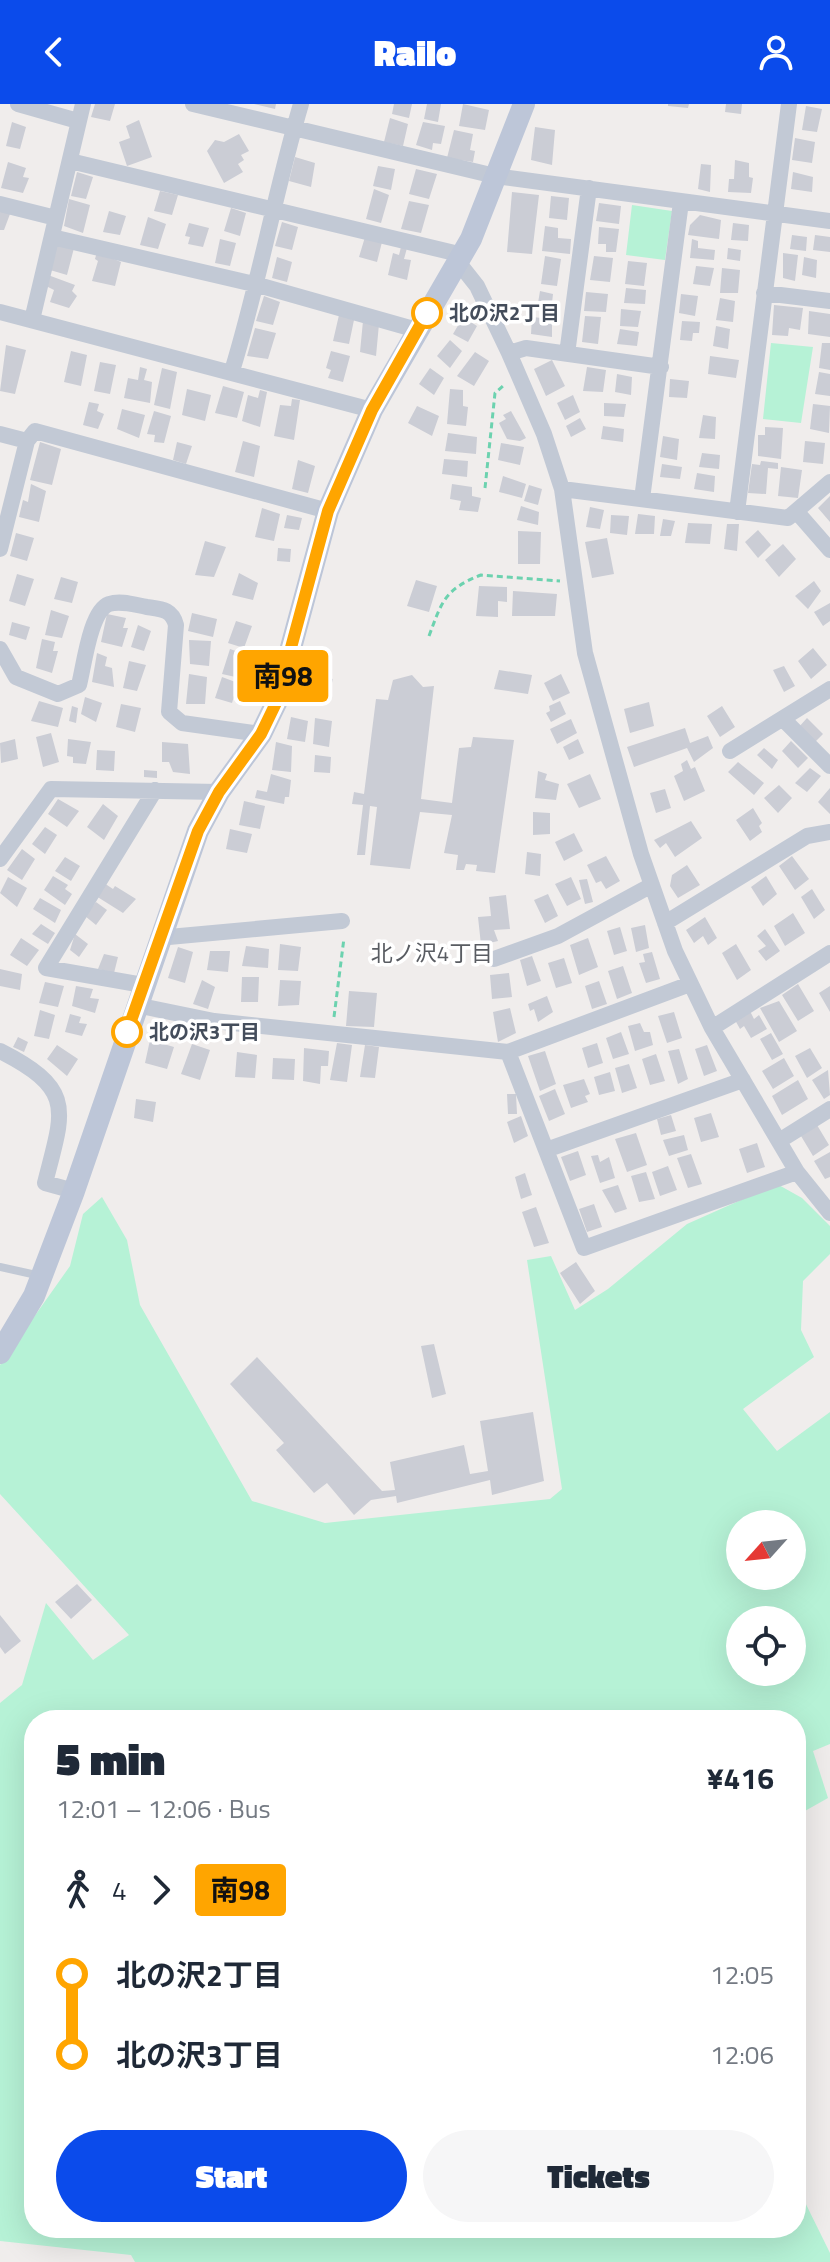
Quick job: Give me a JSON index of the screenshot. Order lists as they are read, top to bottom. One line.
{"districts":["北ノ沢4丁目"],"places":["北の沢2丁目","北の沢3丁目"],"lines":["bus line 南98"],"north":"bottom left","page":{"header":"Railo","on_map":"南98","heading":["5 min","12:01 – 12:06 · Bus","¥416"],"legs":["4","南98"],"list":[{"name":"北の沢2丁目","value":"12:05"},{"name":"北の沢3丁目","value":"12:06"}],"buttons":["Start","Tickets"]}}
